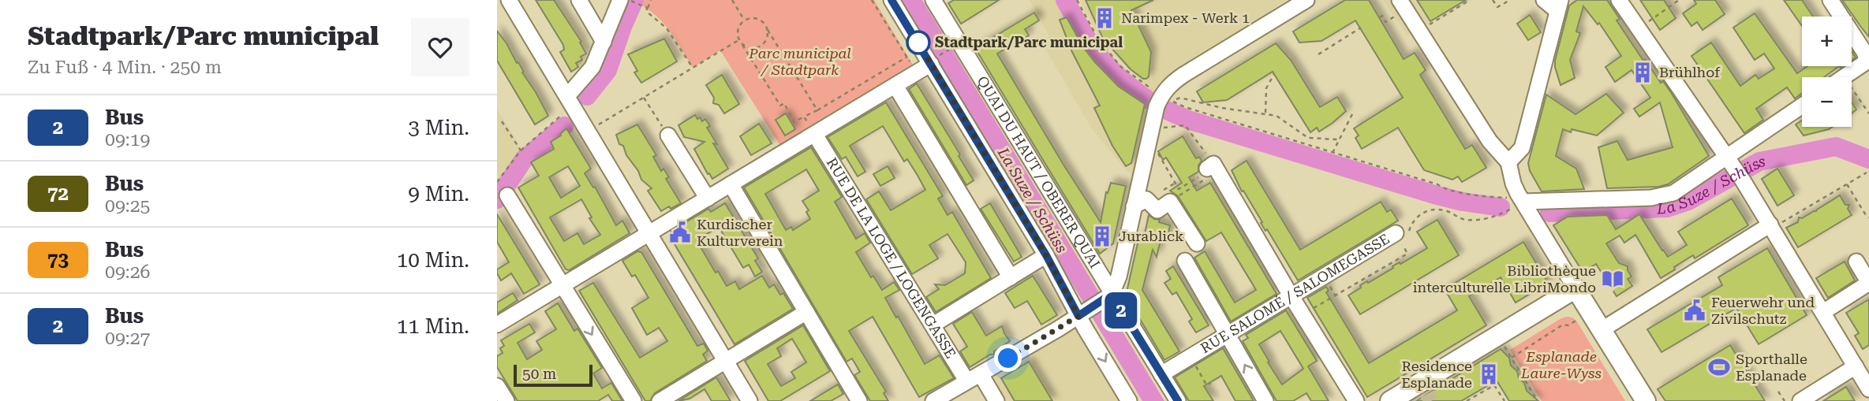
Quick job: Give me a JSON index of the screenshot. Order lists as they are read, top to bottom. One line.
{"streets":{"street":["QUAI DU HAUT / OBERER QUAI","RUE DE LA LOGE / LOGENGASSE","RUE SALOMÉ / SALOMEGASSE"]},"crossings":[["QUAI DU HAUT / OBERER QUAI","RUE SALOMÉ / SALOMEGASSE"]],"water":["La Suze / Schüss"],"parks":["Parc municipal / Stadtpark","Esplanade Laure-Wyss"],"places":{"building":["Narimpex - Werk 1","Brühlhof","Jurablick","Residence Esplanade"],"other":["Stadtpark/Parc municipal"],"public building":["Kurdischer Kulturverein","Feuerwehr und Zivilschutz"],"library":["Bibliothèque interculturelle LibriMondo"],"sports":["Sporthalle Esplanade"]},"lines":["bus line 2"],"scale_bar":"50 m","page":{"heading":["Stadtpark/Parc municipal","Zu Fuß · 4 Min. · 250 m"],"on_map":"2","map_buttons":["+","−"],"list":[{"mark":"2","name":"Bus","note":"09:19","value":"3 Min."},{"mark":"72","name":"Bus","note":"09:25","value":"9 Min."},{"mark":"73","name":"Bus","note":"09:26","value":"10 Min."},{"mark":"2","name":"Bus","note":"09:27","value":"11 Min."}],"scale":"50 m"}}
